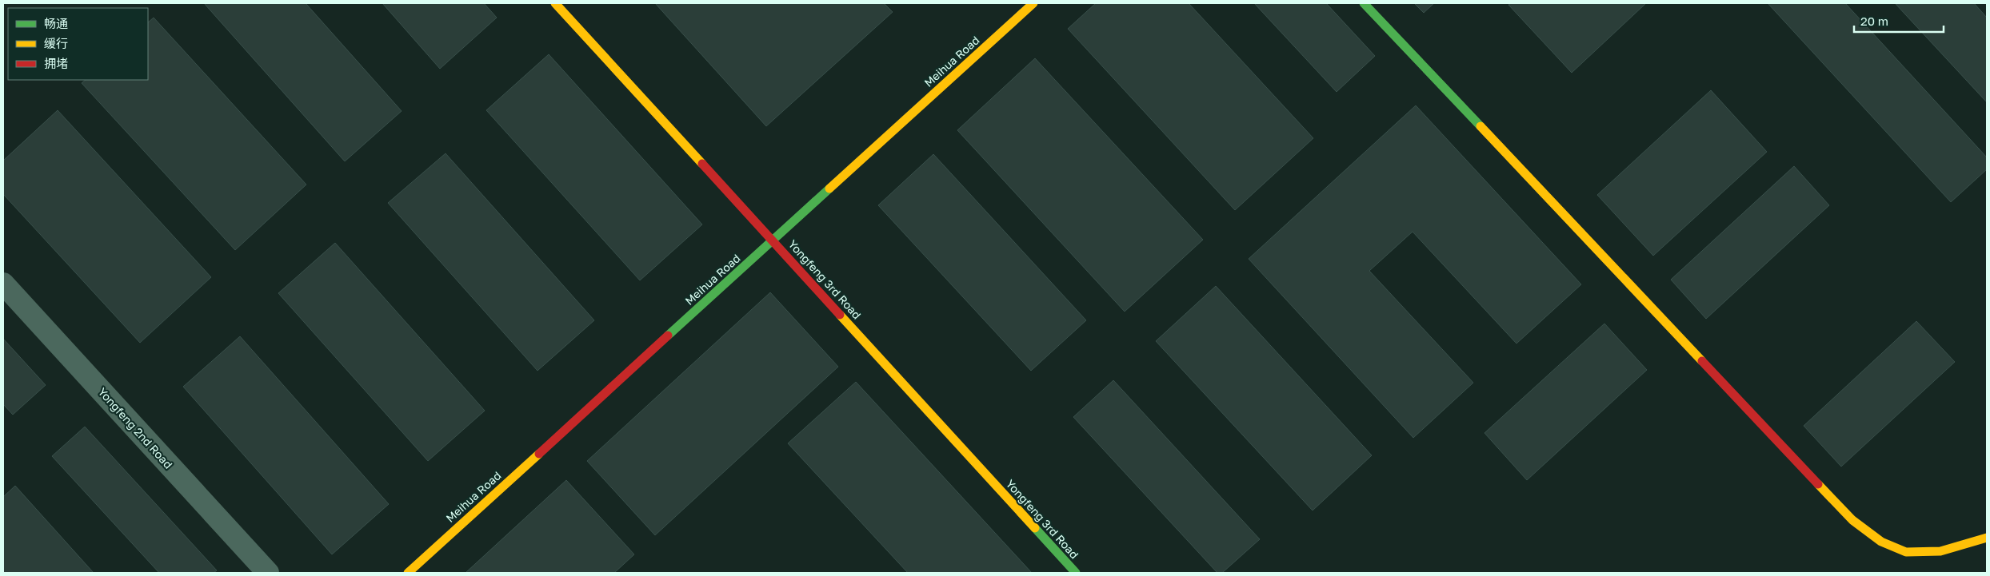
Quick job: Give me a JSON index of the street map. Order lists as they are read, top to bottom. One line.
{"streets":{"street":["Meihua Road","Yongfeng 3rd Road","Yongfeng 2nd Road"]},"crossings":[["Meihua Road","Yongfeng 3rd Road"]],"legend":["畅通","缓行","拥堵"],"scale_bar":"20 m"}
